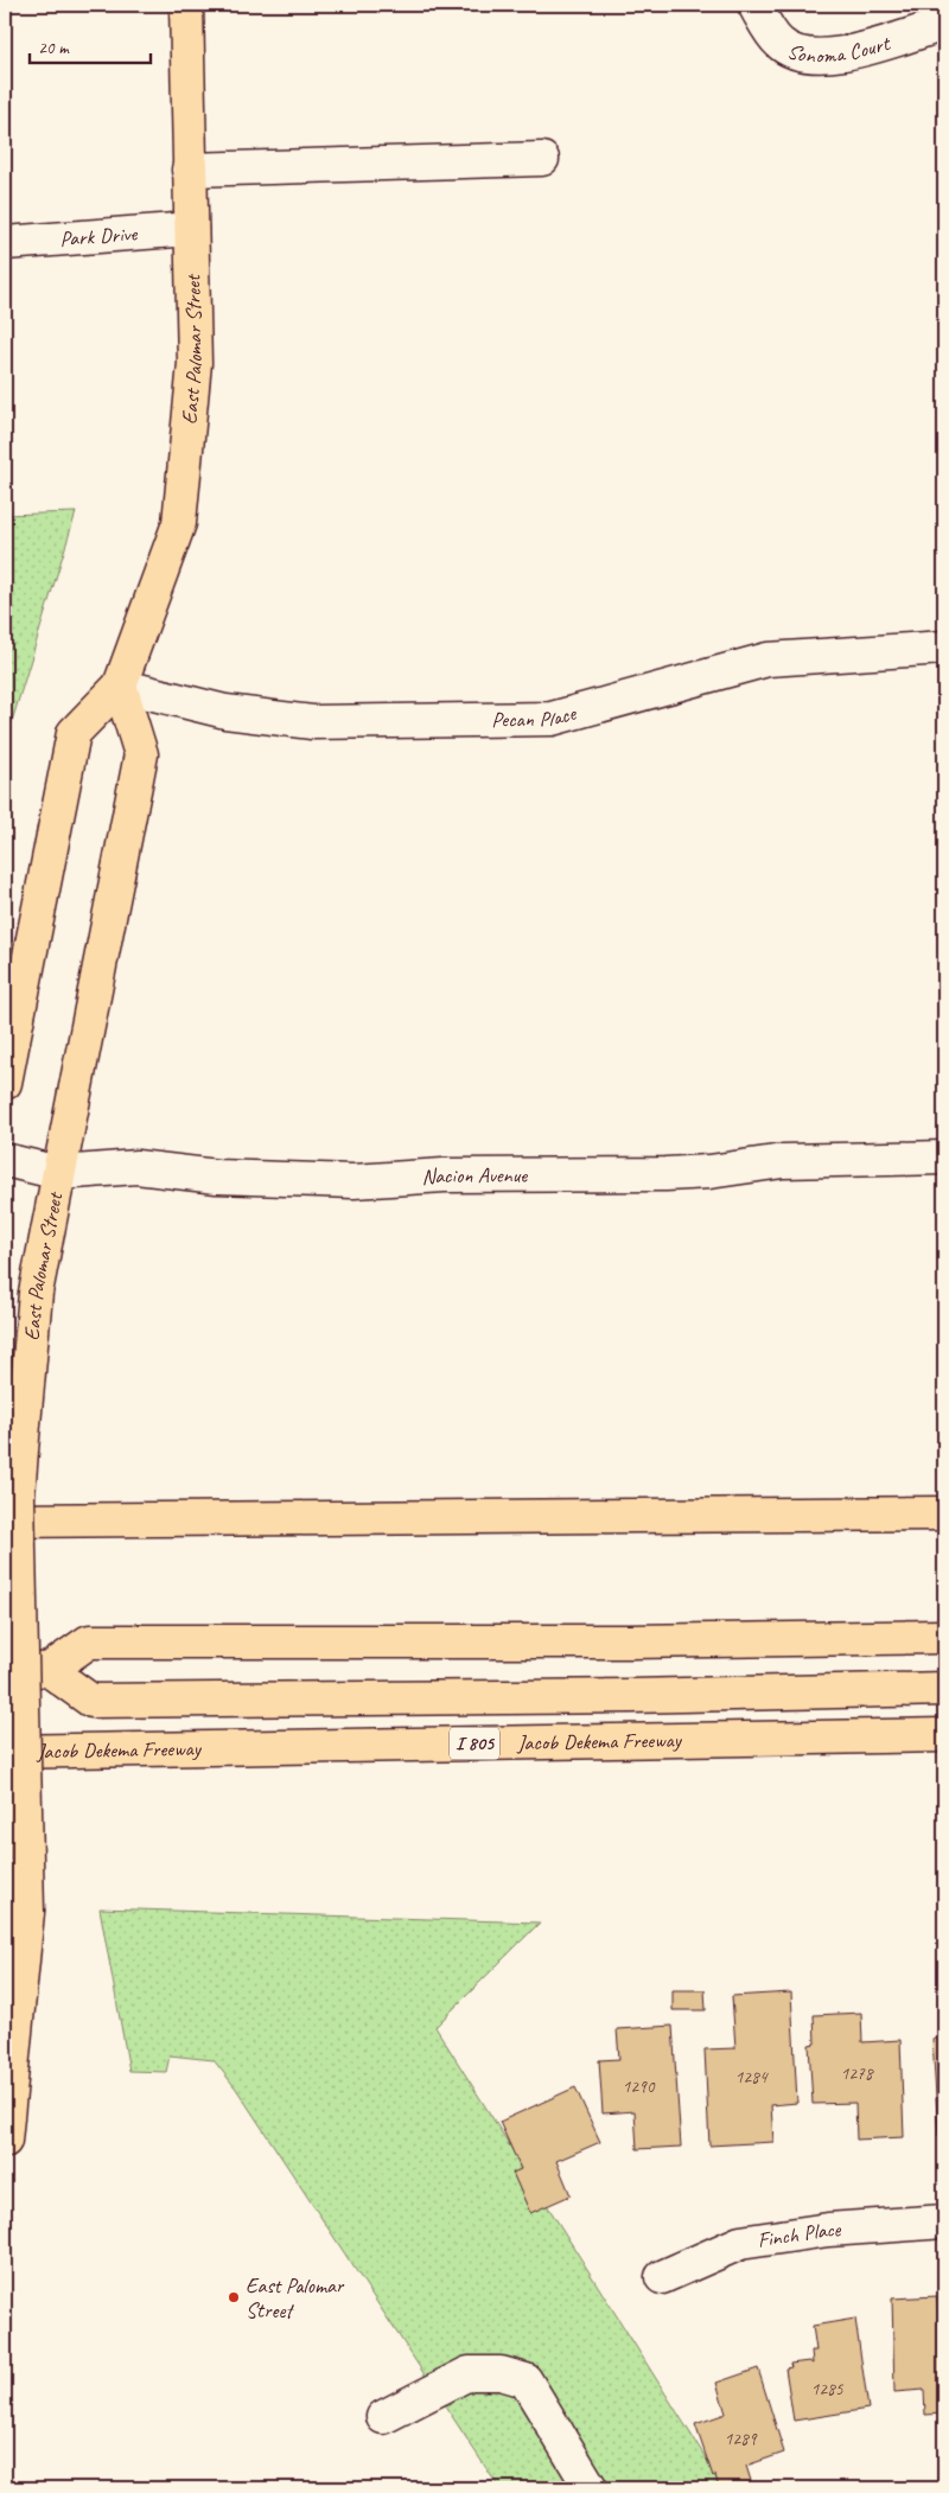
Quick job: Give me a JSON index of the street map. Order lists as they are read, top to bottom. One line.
{"streets":{"main road":["East Palomar Street","Jacob Dekema Freeway","I 805"],"street":["Sonoma Court","Park Drive","Pecan Place","Nacion Avenue","Finch Place"]},"crossings":[["Park Drive","East Palomar Street"],["East Palomar Street","Pecan Place"],["East Palomar Street","Nacion Avenue"]],"places":["East Palomar Street"],"house_numbers":["1278","1284","1290","1285","1289"],"scale_bar":"20 m"}
